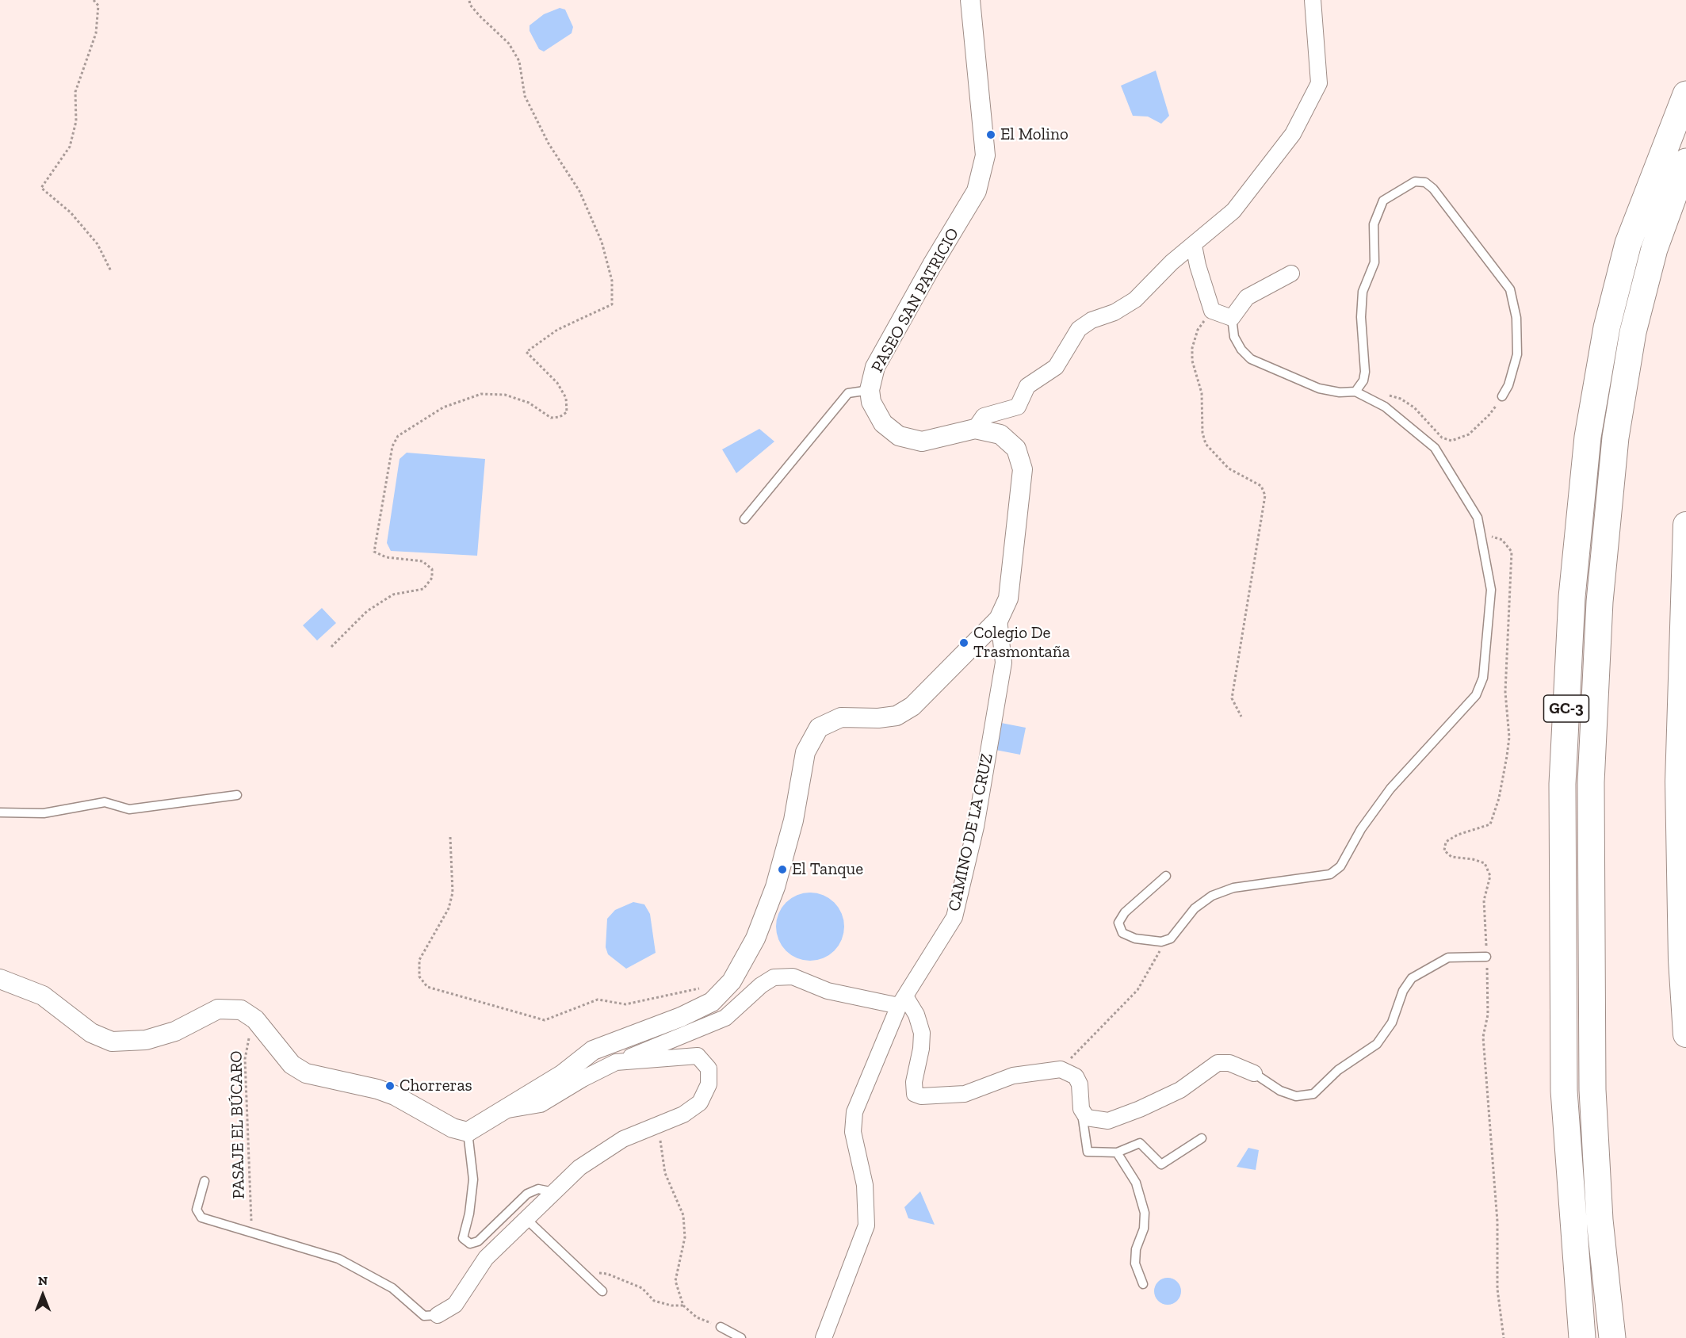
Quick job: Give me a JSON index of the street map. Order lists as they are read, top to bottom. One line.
{"streets":{"highway":["GC-3"],"street":["PASEO SAN PATRICIO","CAMINO DE LA CRUZ"],"path":["PASAJE EL BÚCARO"]},"crossings":[["PASEO SAN PATRICIO","CAMINO DE LA CRUZ"]],"places":["El Molino","Colegio De Trasmontaña","El Tanque","Chorreras"],"north":"top"}
